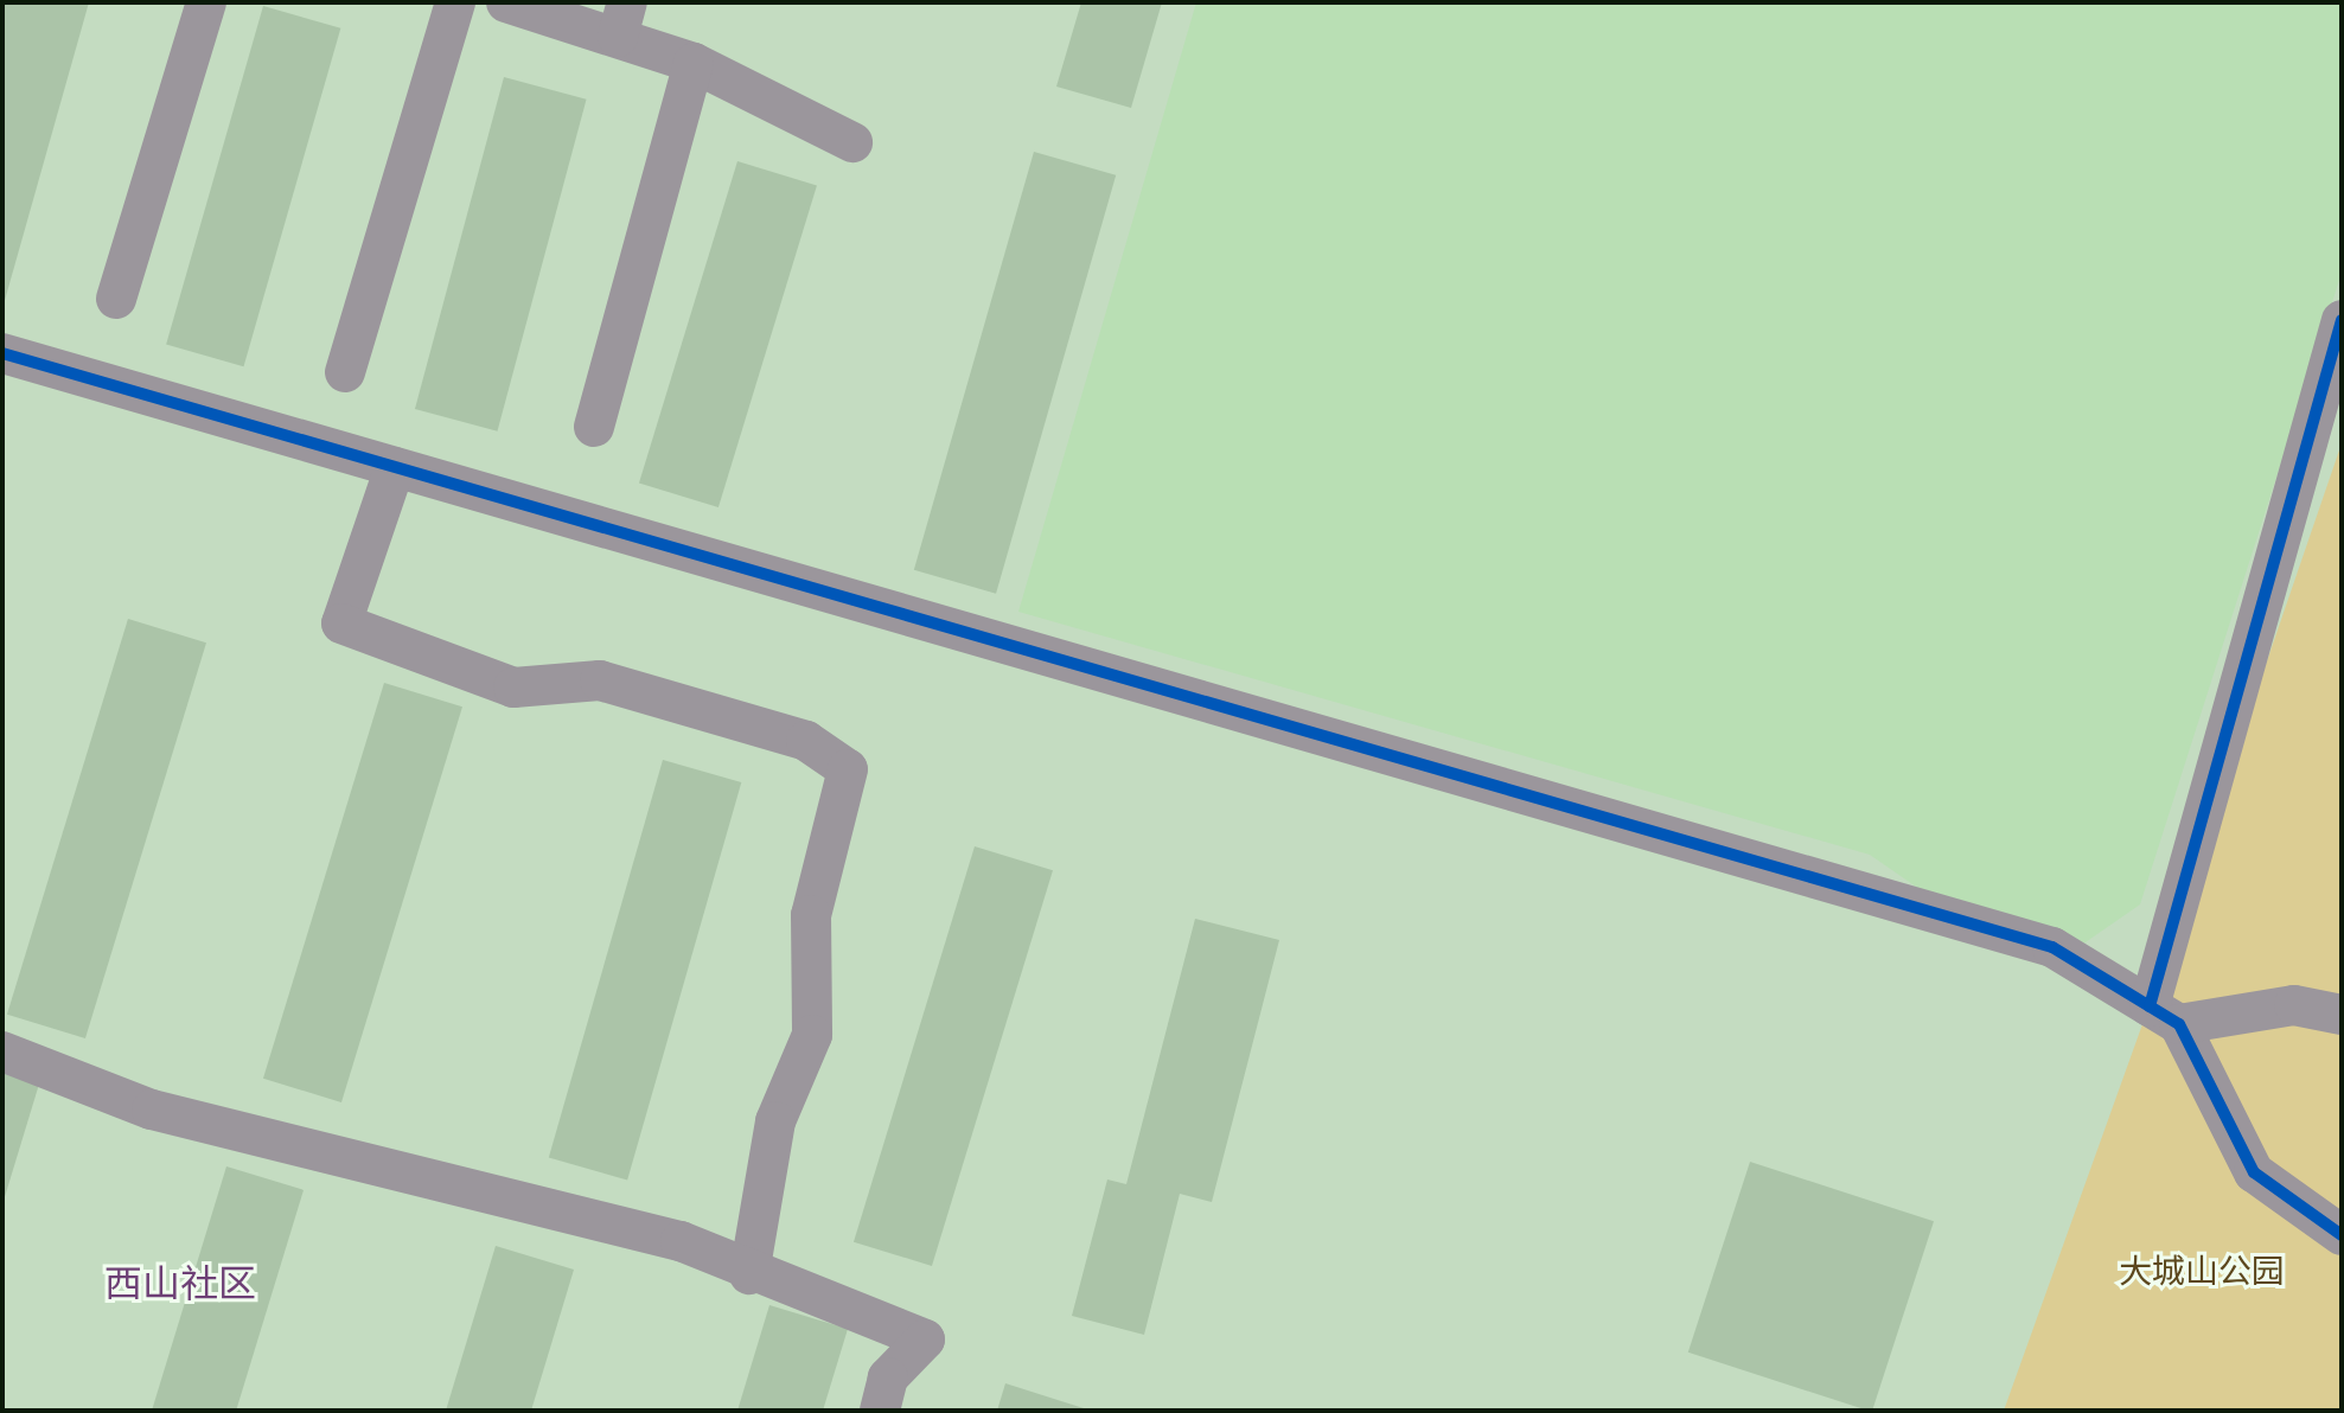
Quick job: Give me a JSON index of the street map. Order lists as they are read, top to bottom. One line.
{"districts":["西山社区"],"parks":["大城山公园"]}
